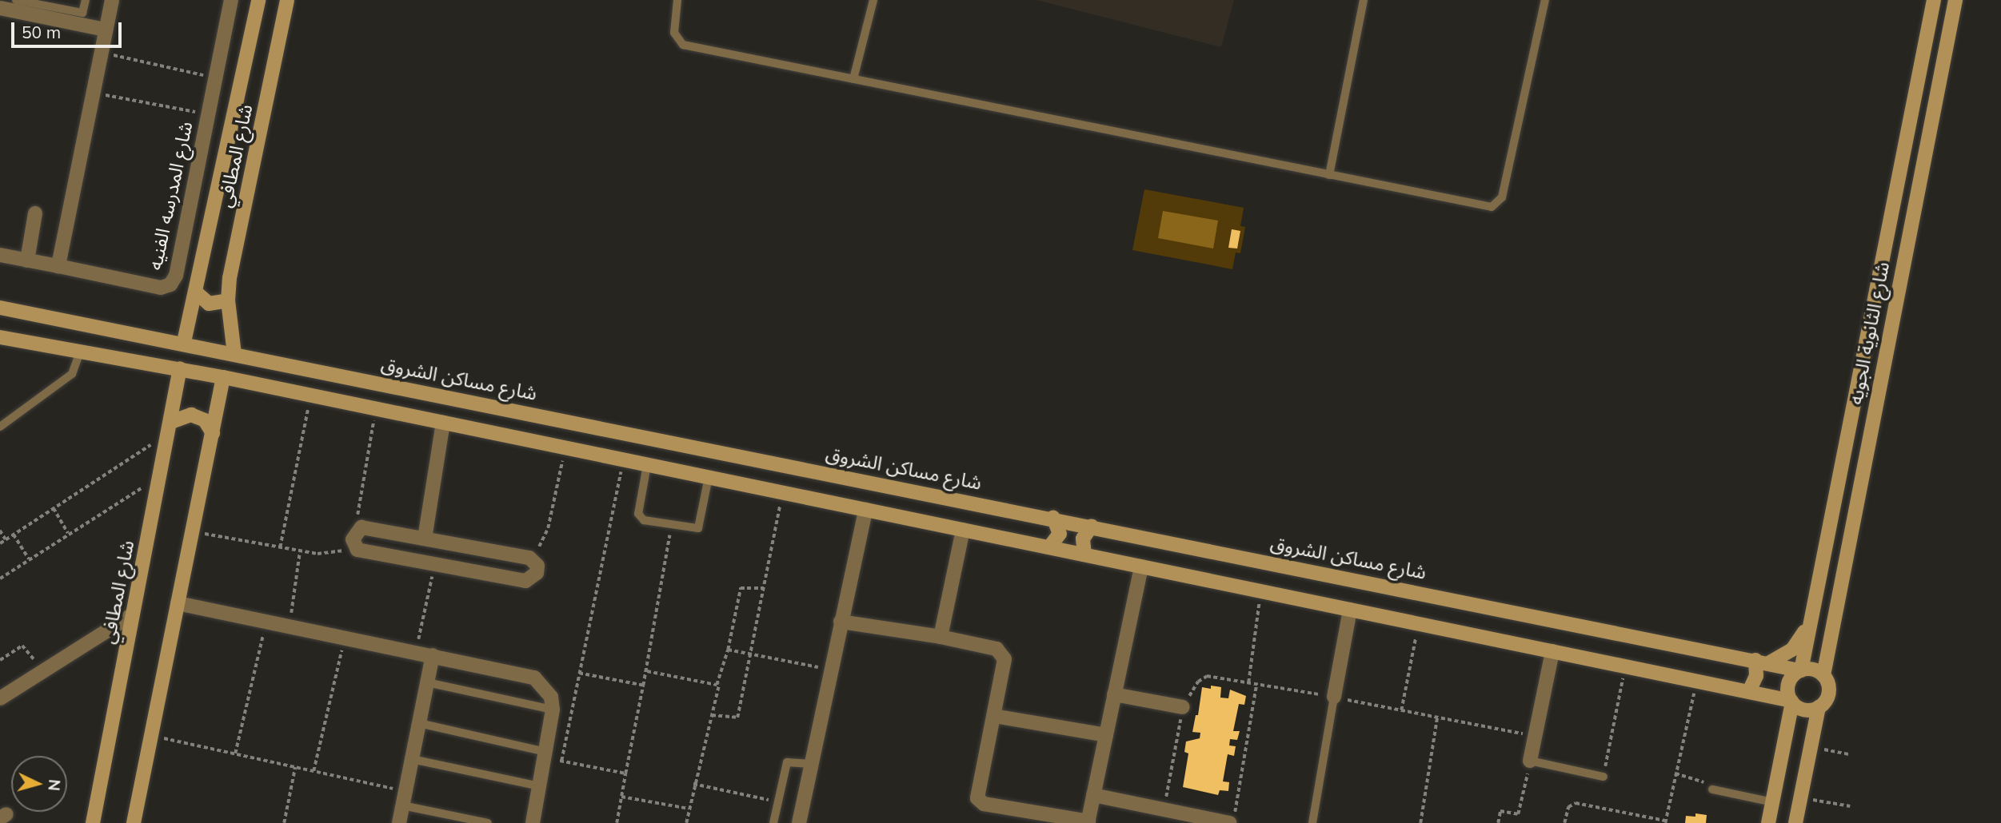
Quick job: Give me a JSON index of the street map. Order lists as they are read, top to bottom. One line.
{"streets":{"street":["شارع المطافي","شارع المدرسه الفنيه","شارع الثانوية الجويه","شارع مساكن الشروق"]},"crossings":[["شارع المطافي","شارع مساكن الشروق"],["شارع الثانوية الجويه","شارع مساكن الشروق"]],"scale_bar":"50 m","north":"right"}
